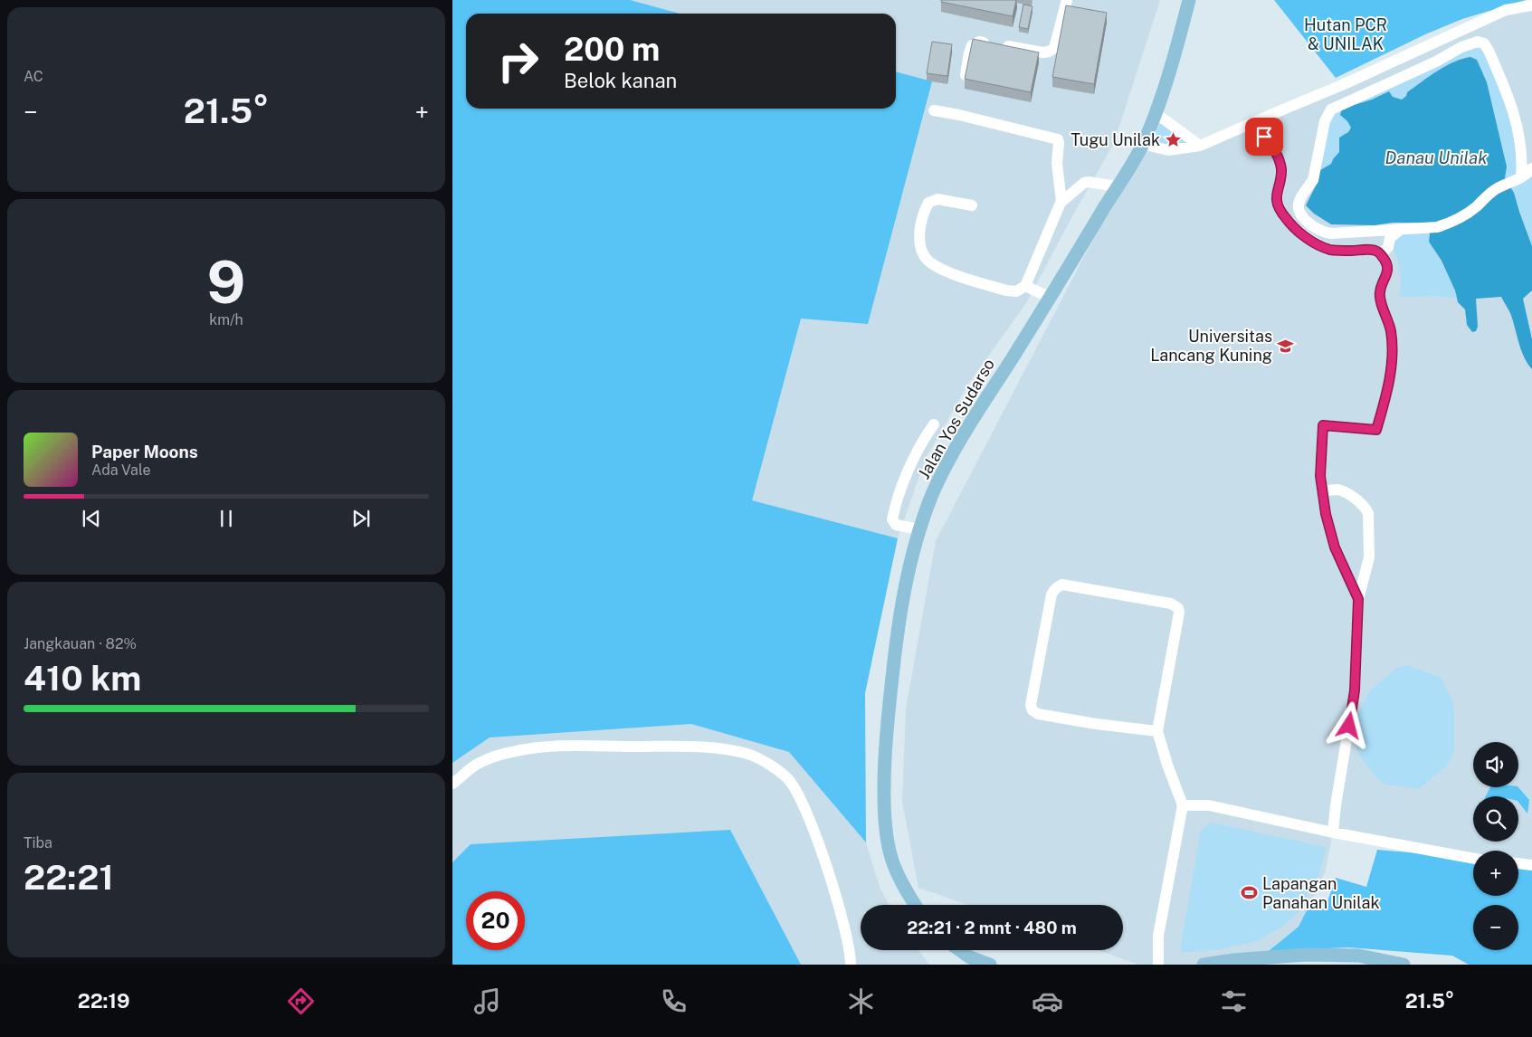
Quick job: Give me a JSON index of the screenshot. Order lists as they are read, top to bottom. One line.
{"streets":{"main road":["Jalan Yos Sudarso"]},"water":["Danau Unilak"],"parks":["Hutan PCR & UNILAK"],"places":{"place":["Tugu Unilak"],"school or university":["Universitas Lancang Kuning"],"sports":["Lapangan Panahan Unilak"]},"page":{"tile":["AC",["9","km/h"],["Jangkauan · 82%","410 km"],["Tiba","22:21"]],"turn":["200 m","Belok kanan"],"heat":["−","21.5°","+"],"song":["Paper Moons","Ada Vale"],"map_buttons":["+","−"],"limit":"20","trip":"22:21 · 2 mnt · 480 m","tabs":["22:19","21.5°"]}}
